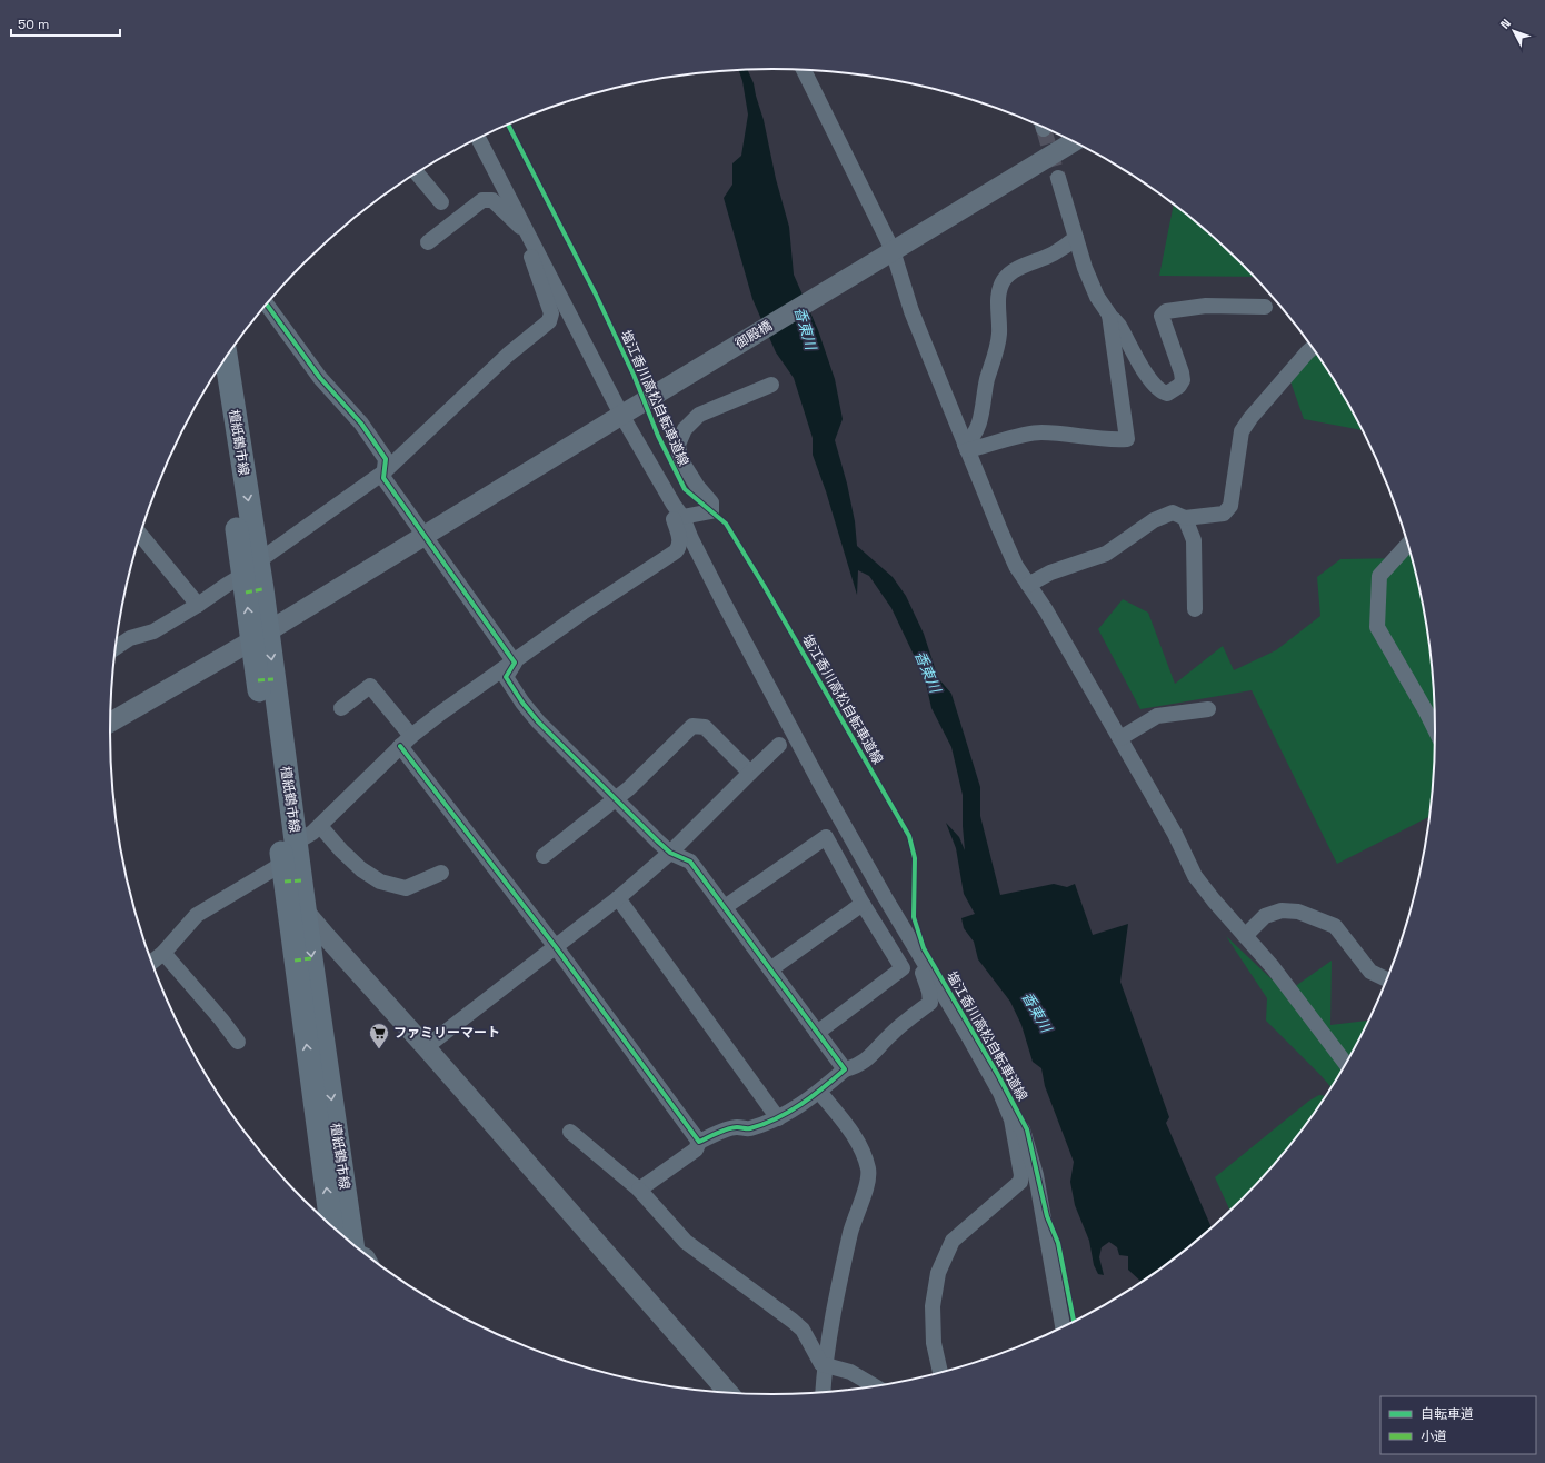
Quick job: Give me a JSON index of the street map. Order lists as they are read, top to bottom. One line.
{"streets":{"main road":["檀紙鶴市線"],"street":["御殿橋"],"cycle path":["塩江香川高松自転車道線"]},"crossings":[["御殿橋","檀紙鶴市線"]],"water":["香東川"],"places":{"supermarket":["ファミリーマート"]},"legend":["自転車道","小道"],"scale_bar":"50 m","north":"top left"}
